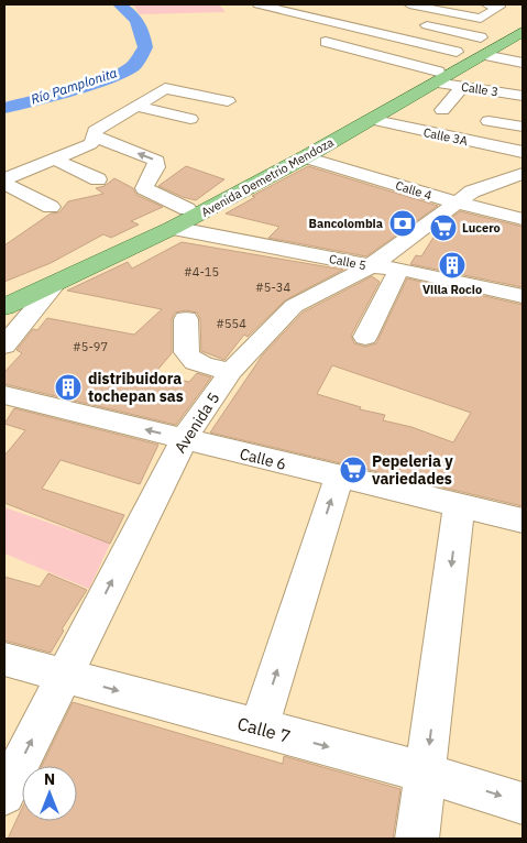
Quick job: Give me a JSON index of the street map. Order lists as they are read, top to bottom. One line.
{"streets":{"main road":["Avenida Demetrio Mendoza"],"street":["Calle 3","Calle 3A","Calle 4","Calle 5","Avenida 5","Calle 6","Calle 7"]},"crossings":[["Calle 3","Avenida Demetrio Mendoza"],["Calle 3A","Avenida Demetrio Mendoza"],["Avenida Demetrio Mendoza","Calle 4"],["Avenida Demetrio Mendoza","Calle 5"],["Calle 4","Avenida 5"],["Calle 5","Avenida 5"],["Avenida 5","Calle 6"],["Avenida 5","Calle 7"]],"one_way":["Calle 7"],"water":["Río Pamplonita"],"places":{"bank":["Bancolombia"],"supermarket":["Lucero","Pepeleria y variedades"],"building":["Villa Rocio","distribuidora tochepan sas"]},"house_numbers":["#4-15","#5-34","#554","#5-97"],"north":"top"}
